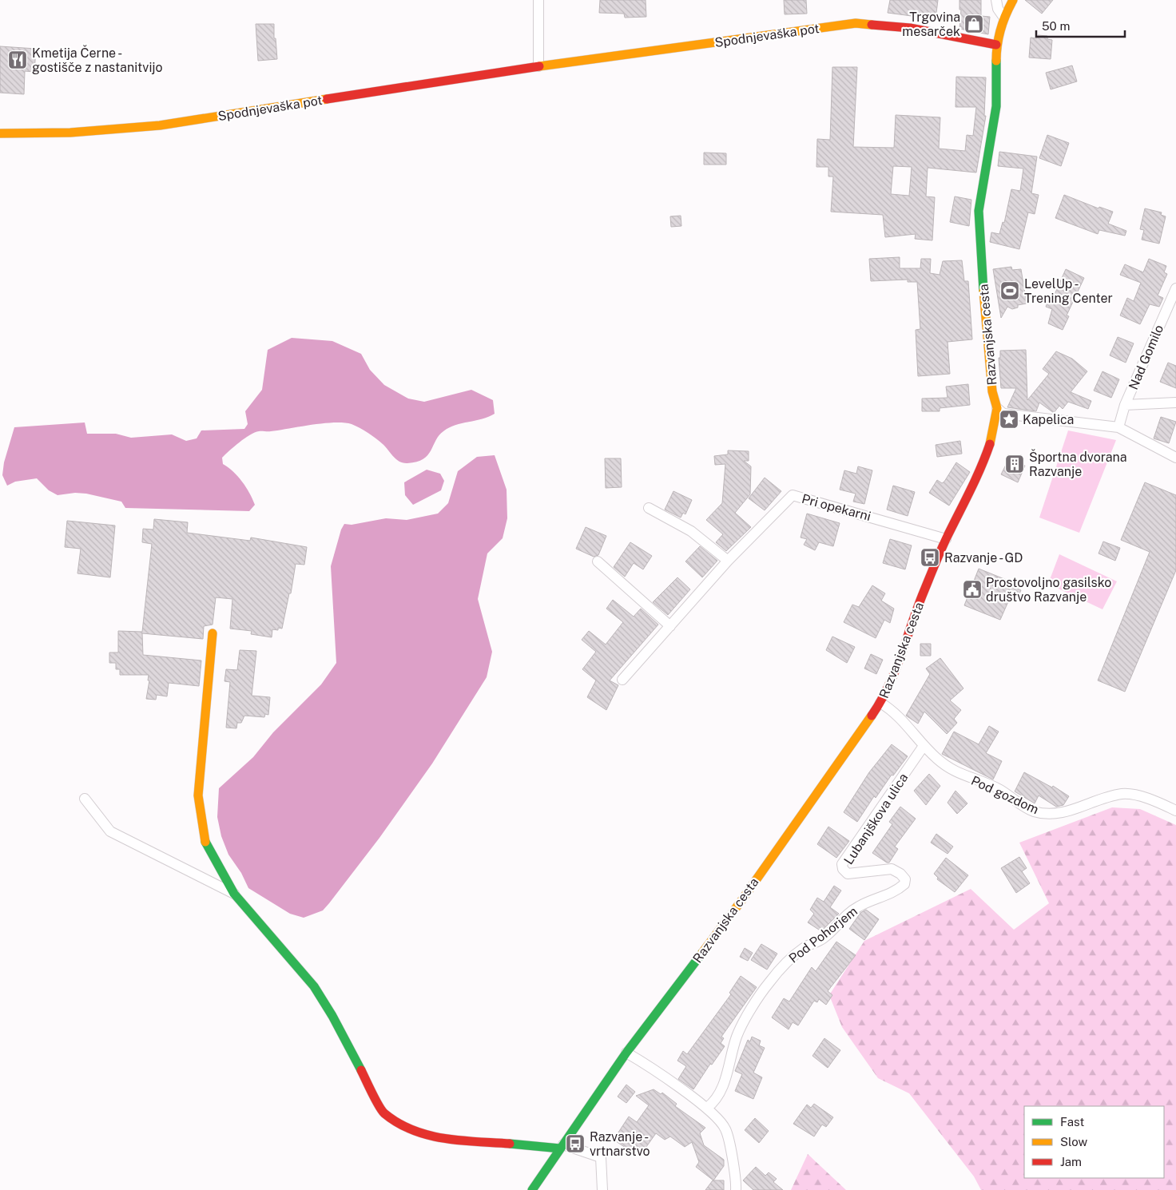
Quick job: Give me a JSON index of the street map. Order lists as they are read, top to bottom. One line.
{"streets":{"street":["Spodnjevaška pot","Razvanjska cesta","Nad Gomilo","Pri opekarni","Pod gozdom","Lubanjškova ulica","Pod Pohorjem"]},"crossings":[["Spodnjevaška pot","Razvanjska cesta"],["Razvanjska cesta","Pri opekarni"],["Razvanjska cesta","Pod gozdom"],["Pod gozdom","Lubanjškova ulica"],["Lubanjškova ulica","Pod Pohorjem"]],"places":{"shop":["Trgovina mesarček"],"restaurant":["Kmetija Černe - gostišče z nastanitvijo"],"sports":["LevelUp - Trening Center"],"place":["Kapelica"],"building":["Športna dvorana Razvanje"],"bus stop":["Razvanje - GD","Razvanje - vrtnarstvo"],"public building":["Prostovoljno gasilsko društvo Razvanje"]},"legend":["Fast","Slow","Jam"],"scale_bar":"50 m"}
